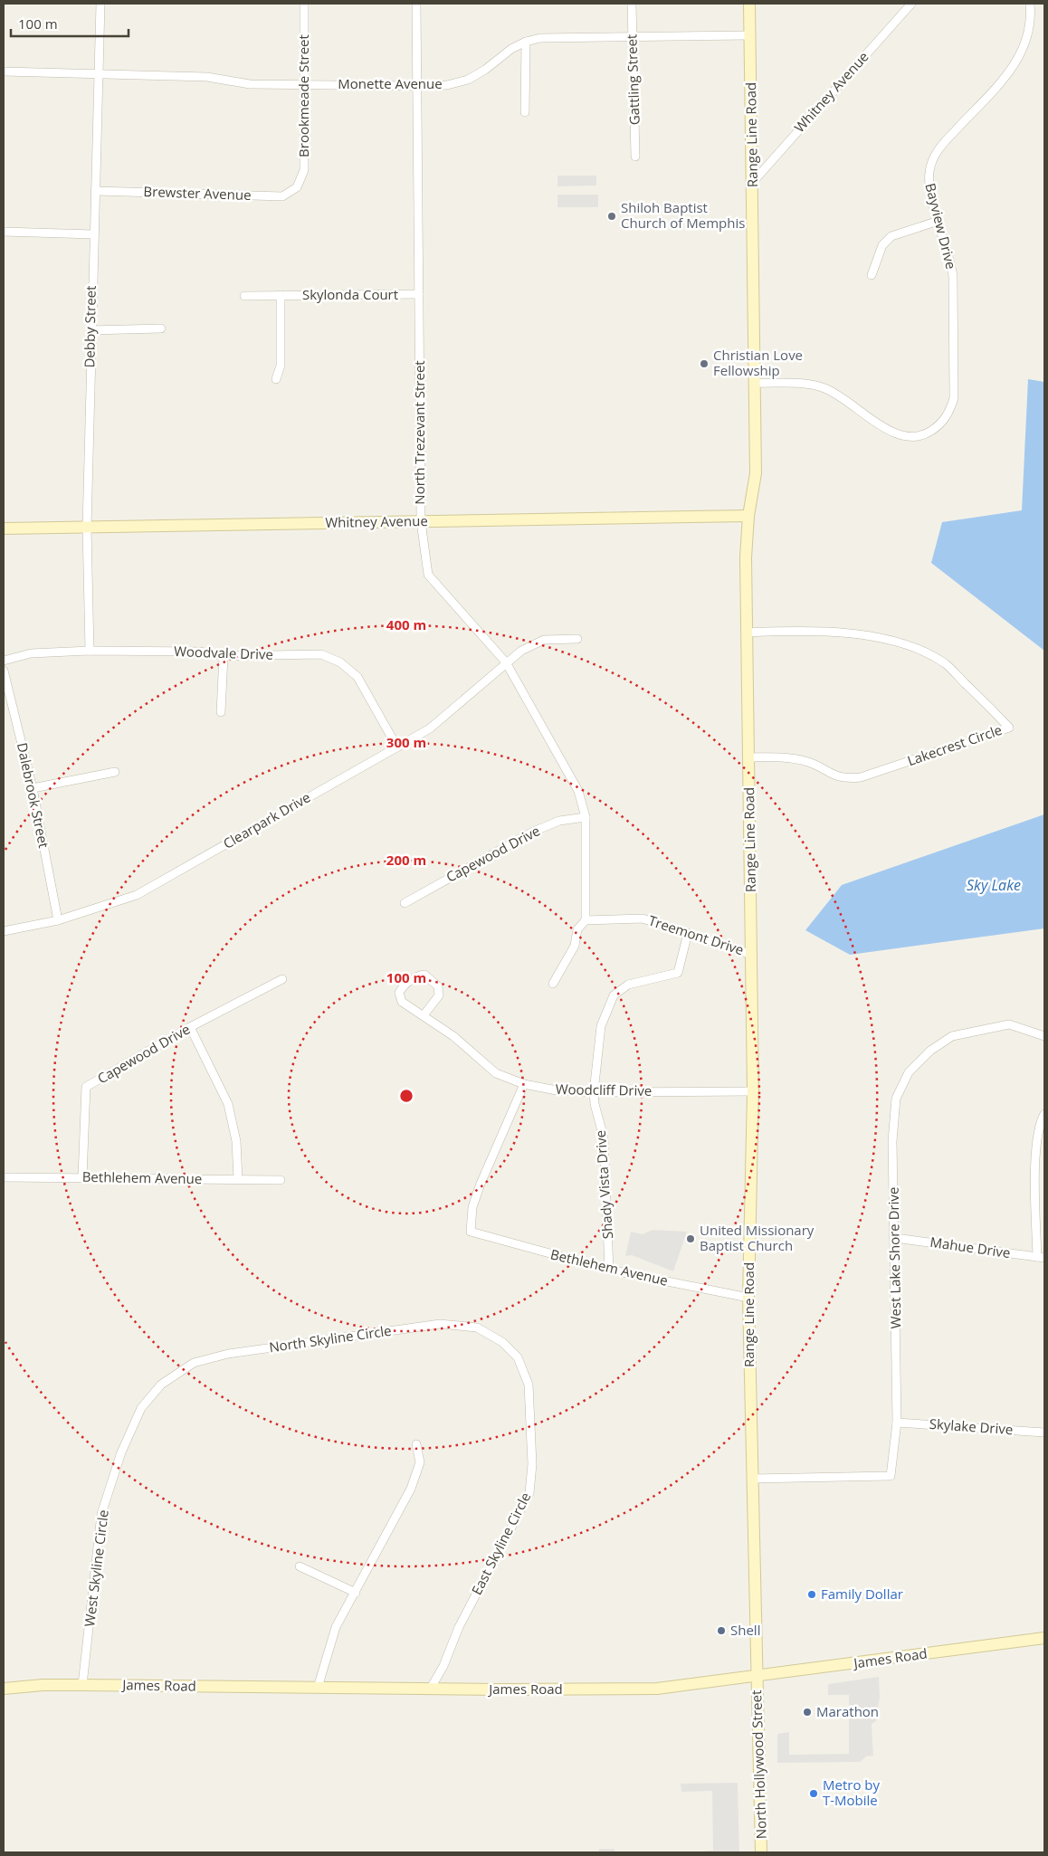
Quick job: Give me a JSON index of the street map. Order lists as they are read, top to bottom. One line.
{"streets":{"main road":["Whitney Avenue","Range Line Road","James Road","North Hollywood Street"],"street":["Gattling Street","Monette Avenue","Brookmeade Street","Brewster Avenue","Bayview Drive","Skylonda Court","Debby Street","North Trezevant Street","Woodvale Drive","Lakecrest Circle","Dalebrook Street","Clearpark Drive","Capewood Drive","Treemont Drive","Woodcliff Drive","Bethlehem Avenue","Shady Vista Drive","Mahue Drive","West Lake Shore Drive","North Skyline Circle","Skylake Drive","East Skyline Circle","West Skyline Circle"]},"crossings":[["Gattling Street","Monette Avenue"],["Monette Avenue","Brookmeade Street"],["Monette Avenue","Range Line Road"],["Monette Avenue","Debby Street"],["Monette Avenue","North Trezevant Street"],["Whitney Avenue","Range Line Road"],["Whitney Avenue","Debby Street"],["Whitney Avenue","North Trezevant Street"],["Brookmeade Street","Brewster Avenue"],["Range Line Road","Bayview Drive"],["Range Line Road","Lakecrest Circle"],["Range Line Road","Treemont Drive"],["Range Line Road","Woodcliff Drive"],["Range Line Road","Bethlehem Avenue"],["Range Line Road","West Lake Shore Drive"],["Range Line Road","James Road"],["Range Line Road","North Hollywood Street"],["Brewster Avenue","Debby Street"],["Skylonda Court","North Trezevant Street"],["Debby Street","Woodvale Drive"],["North Trezevant Street","Clearpark Drive"],["North Trezevant Street","Capewood Drive"],["North Trezevant Street","Treemont Drive"],["Woodvale Drive","Clearpark Drive"],["Dalebrook Street","Clearpark Drive"],["Capewood Drive","Bethlehem Avenue"],["Treemont Drive","Shady Vista Drive"],["Woodcliff Drive","Bethlehem Avenue"],["Woodcliff Drive","Shady Vista Drive"],["Bethlehem Avenue","Shady Vista Drive"],["Mahue Drive","West Lake Shore Drive"],["West Lake Shore Drive","Skylake Drive"],["North Skyline Circle","East Skyline Circle"],["North Skyline Circle","West Skyline Circle"],["East Skyline Circle","James Road"],["West Skyline Circle","James Road"],["James Road","North Hollywood Street"]],"water":["Sky Lake"],"places":["Shiloh Baptist Church of Memphis","Christian Love Fellowship","United Missionary Baptist Church","Family Dollar","Shell","Marathon","Metro by T-Mobile"],"scale_bar":"100 m","rings":["400 m","300 m","200 m","100 m"]}
